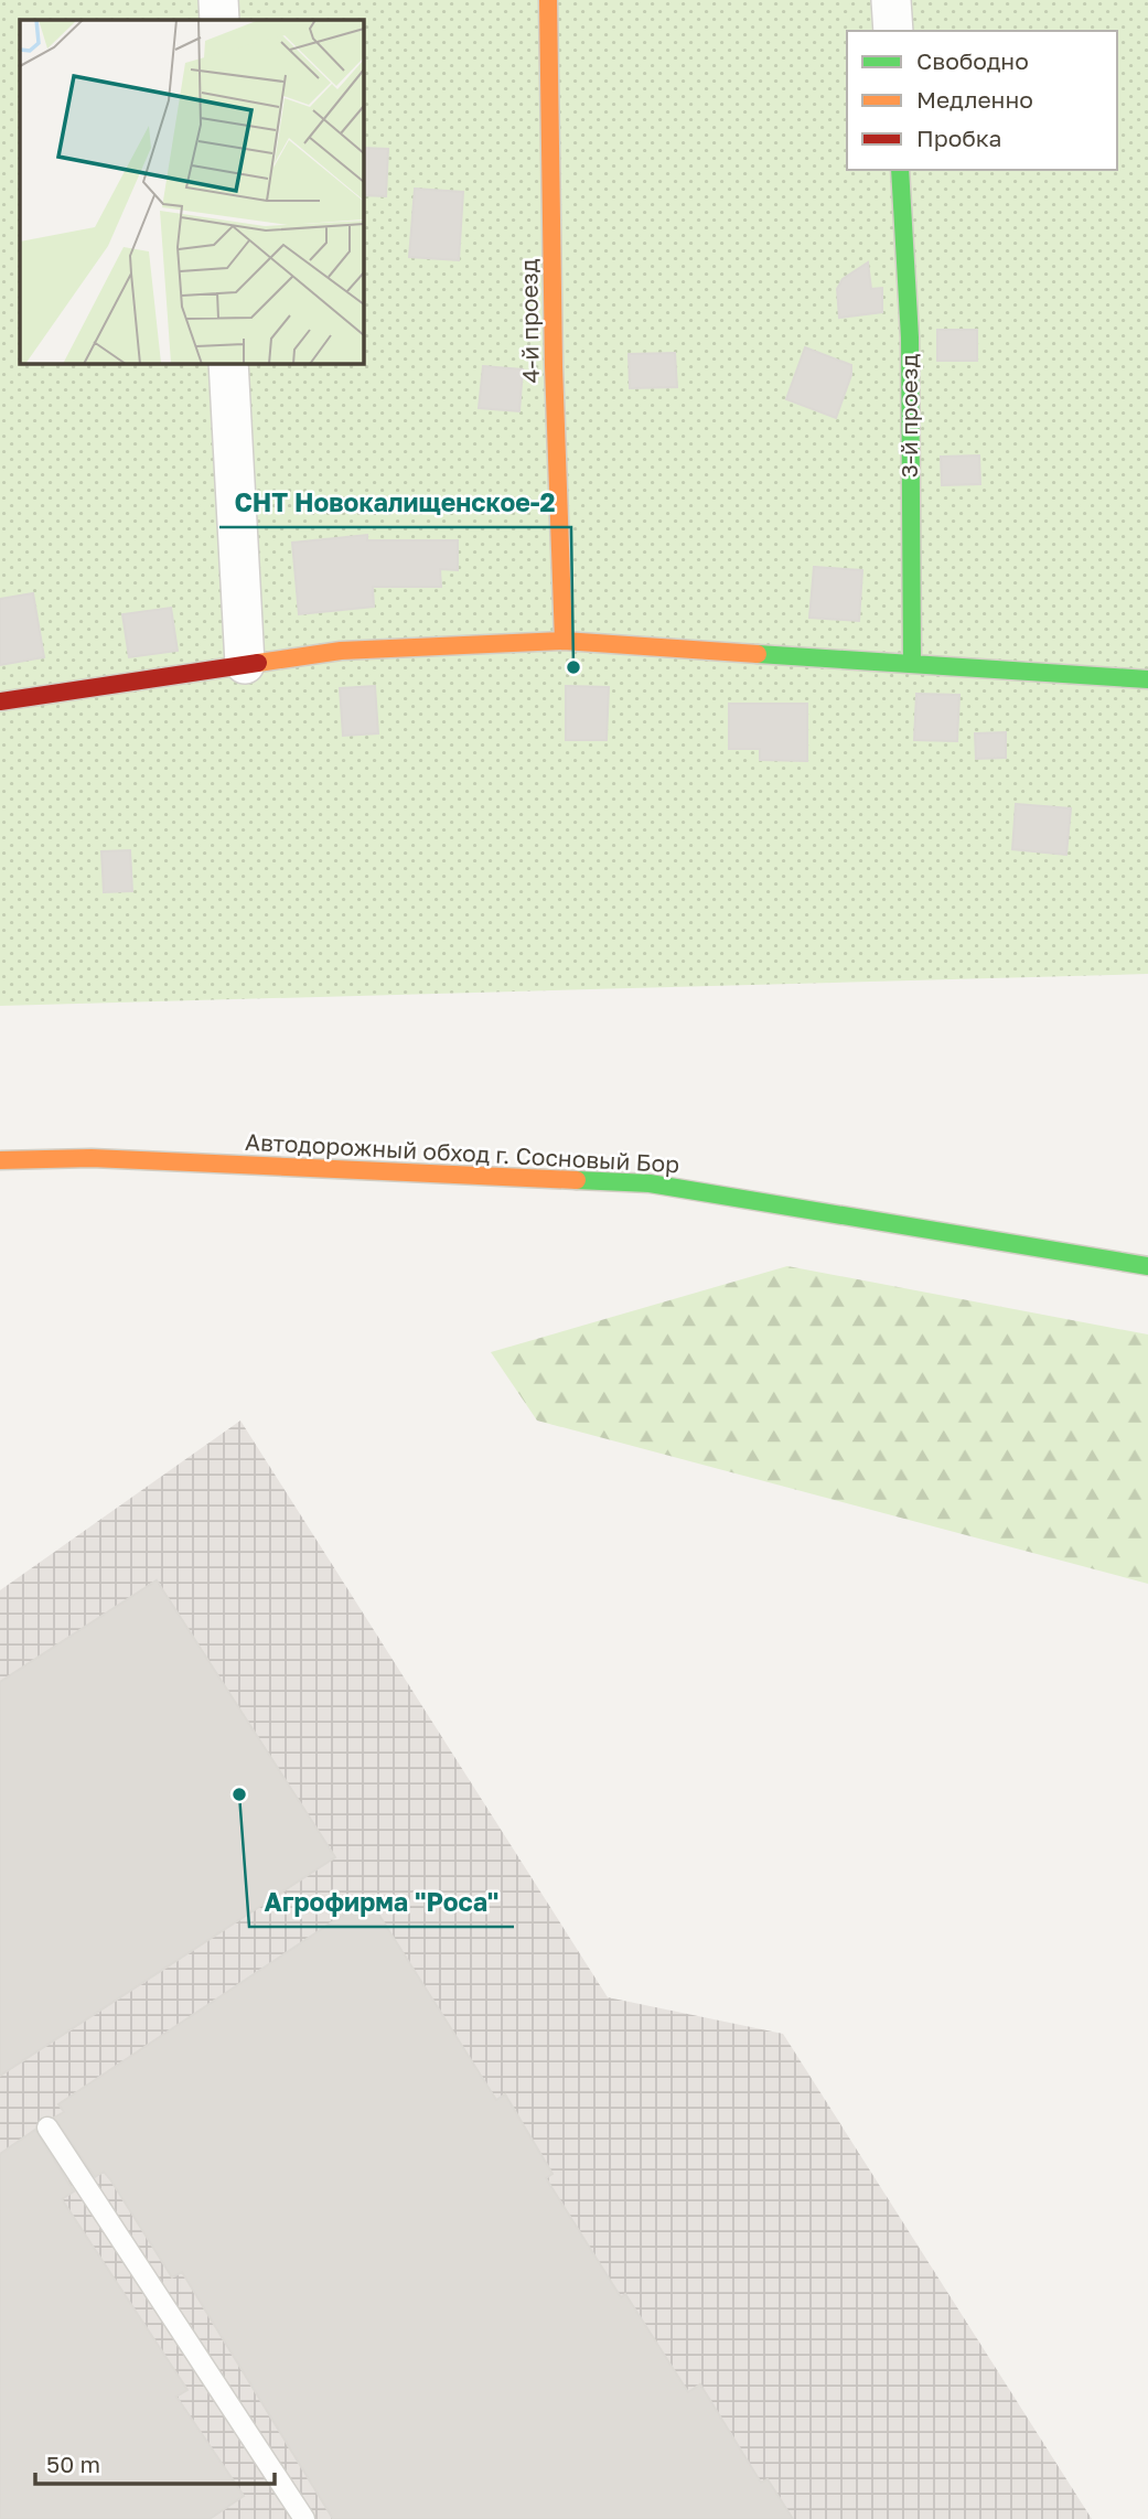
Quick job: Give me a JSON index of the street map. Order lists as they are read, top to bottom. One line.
{"streets":{"street":["4-й проезд","3-й проезд","Автодорожный обход г. Сосновый Бор"]},"places":["СНТ Новокалищенское-2","Агрофирма \"Роса\""],"legend":["Свободно","Медленно","Пробка"],"scale_bar":"50 m"}
